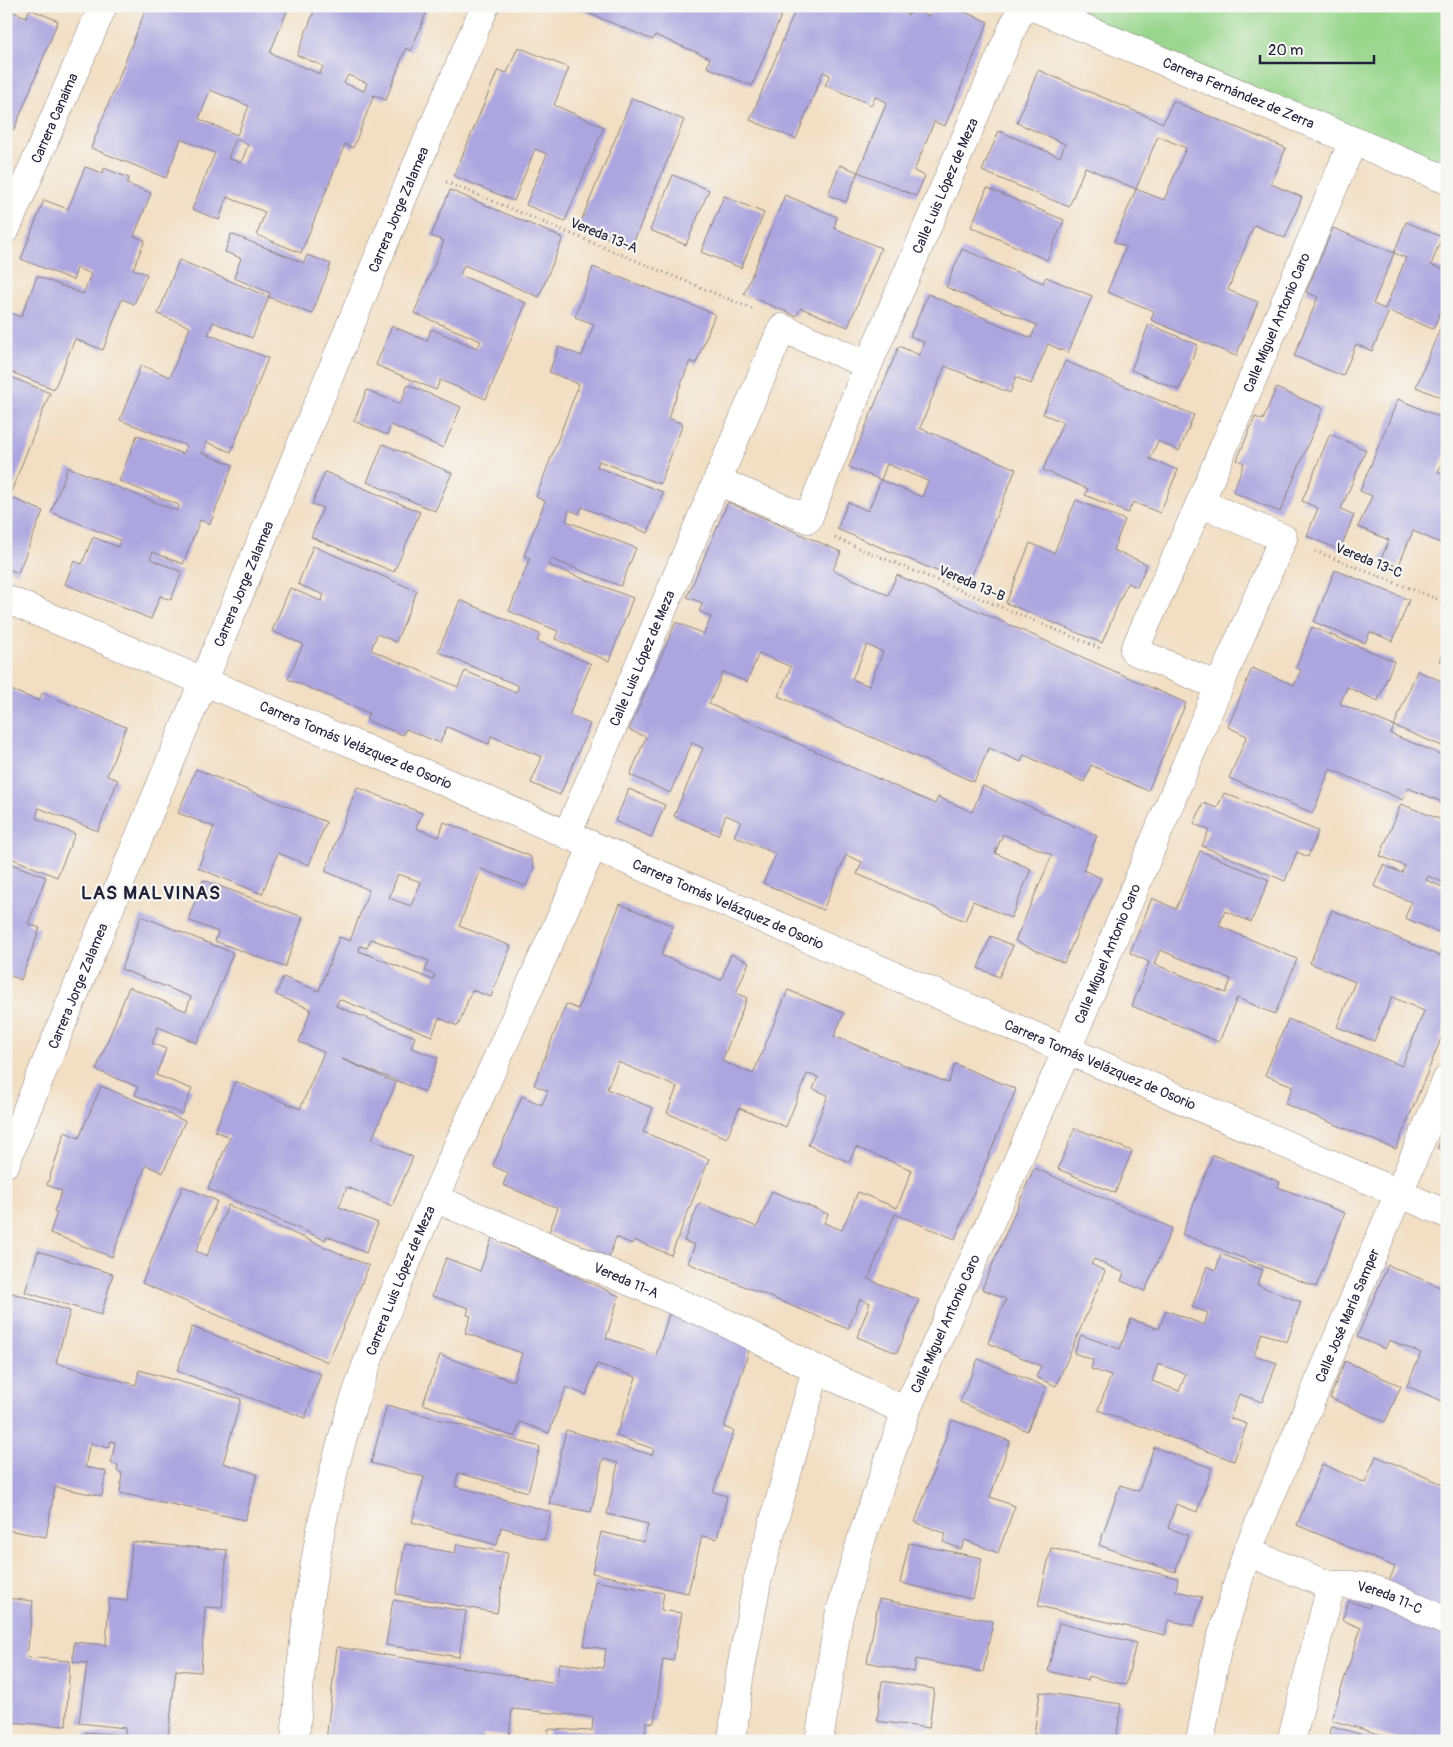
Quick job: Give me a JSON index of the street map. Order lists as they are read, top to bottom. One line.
{"streets":{"street":["Carrera Fernández de Zerra","Carrera Canaima","Calle Luis López de Meza","Carrera Jorge Zalamea","Calle Miguel Antonio Caro","Carrera Tomás Velázquez de Osorio","Carrera Luis López de Meza","Vereda 11-A","Calle José María Samper","Vereda 11-C"],"path":["Vereda 13-A","Vereda 13-C","Vereda 13-B"]},"crossings":[["Carrera Fernández de Zerra","Calle Miguel Antonio Caro"],["Calle Luis López de Meza","Vereda 13-A"],["Calle Luis López de Meza","Vereda 13-B"],["Calle Luis López de Meza","Carrera Tomás Velázquez de Osorio"],["Carrera Jorge Zalamea","Vereda 13-A"],["Carrera Jorge Zalamea","Carrera Tomás Velázquez de Osorio"],["Calle Miguel Antonio Caro","Vereda 13-C"],["Calle Miguel Antonio Caro","Vereda 13-B"],["Calle Miguel Antonio Caro","Carrera Tomás Velázquez de Osorio"],["Calle Miguel Antonio Caro","Vereda 11-A"],["Carrera Tomás Velázquez de Osorio","Carrera Luis López de Meza"],["Carrera Tomás Velázquez de Osorio","Calle José María Samper"],["Carrera Luis López de Meza","Vereda 11-A"]],"districts":["LAS MALVINAS"],"scale_bar":"20 m"}
